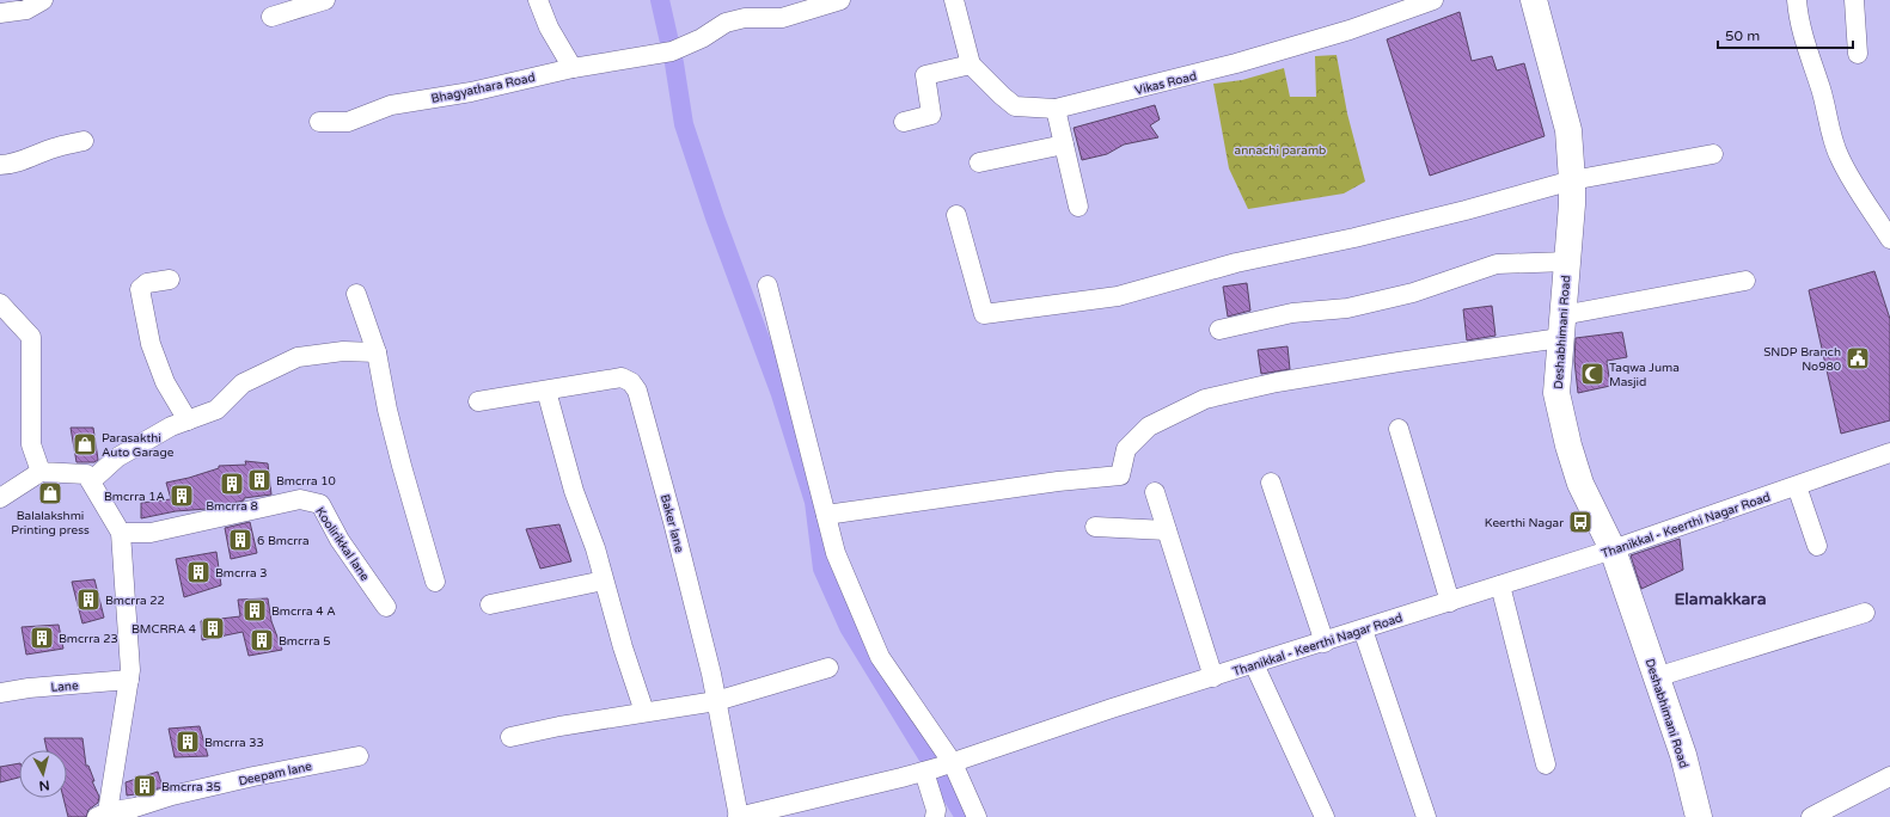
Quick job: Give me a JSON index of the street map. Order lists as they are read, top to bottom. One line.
{"streets":{"street":["Vikas Road","Bhagyathara Road","Deshabhimani Road","Baker lane","Thanikkal - Keerthi Nagar Road","Koolirikkal lane","Lane","Deepam lane"]},"crossings":[["Deshabhimani Road","Thanikkal - Keerthi Nagar Road"],["Baker lane","Thanikkal - Keerthi Nagar Road"]],"districts":["Elamakkara"],"parks":["annachi paramb"],"places":{"public building":["SNDP Branch No980"],"mosque":["Taqwa Juma Masjid"],"shop":["Parasakthi Auto Garage","Balalakshmi Printing press"],"building":["Bmcrra 10","Bmcrra 8","Bmcrra 1A","6 Bmcrra","Bmcrra 3","Bmcrra 22","Bmcrra 4 A","BMCRRA 4","Bmcrra 23","Bmcrra 5","Bmcrra 33","Bmcrra 35"],"bus stop":["Keerthi Nagar"]},"scale_bar":"50 m","north":"bottom"}
